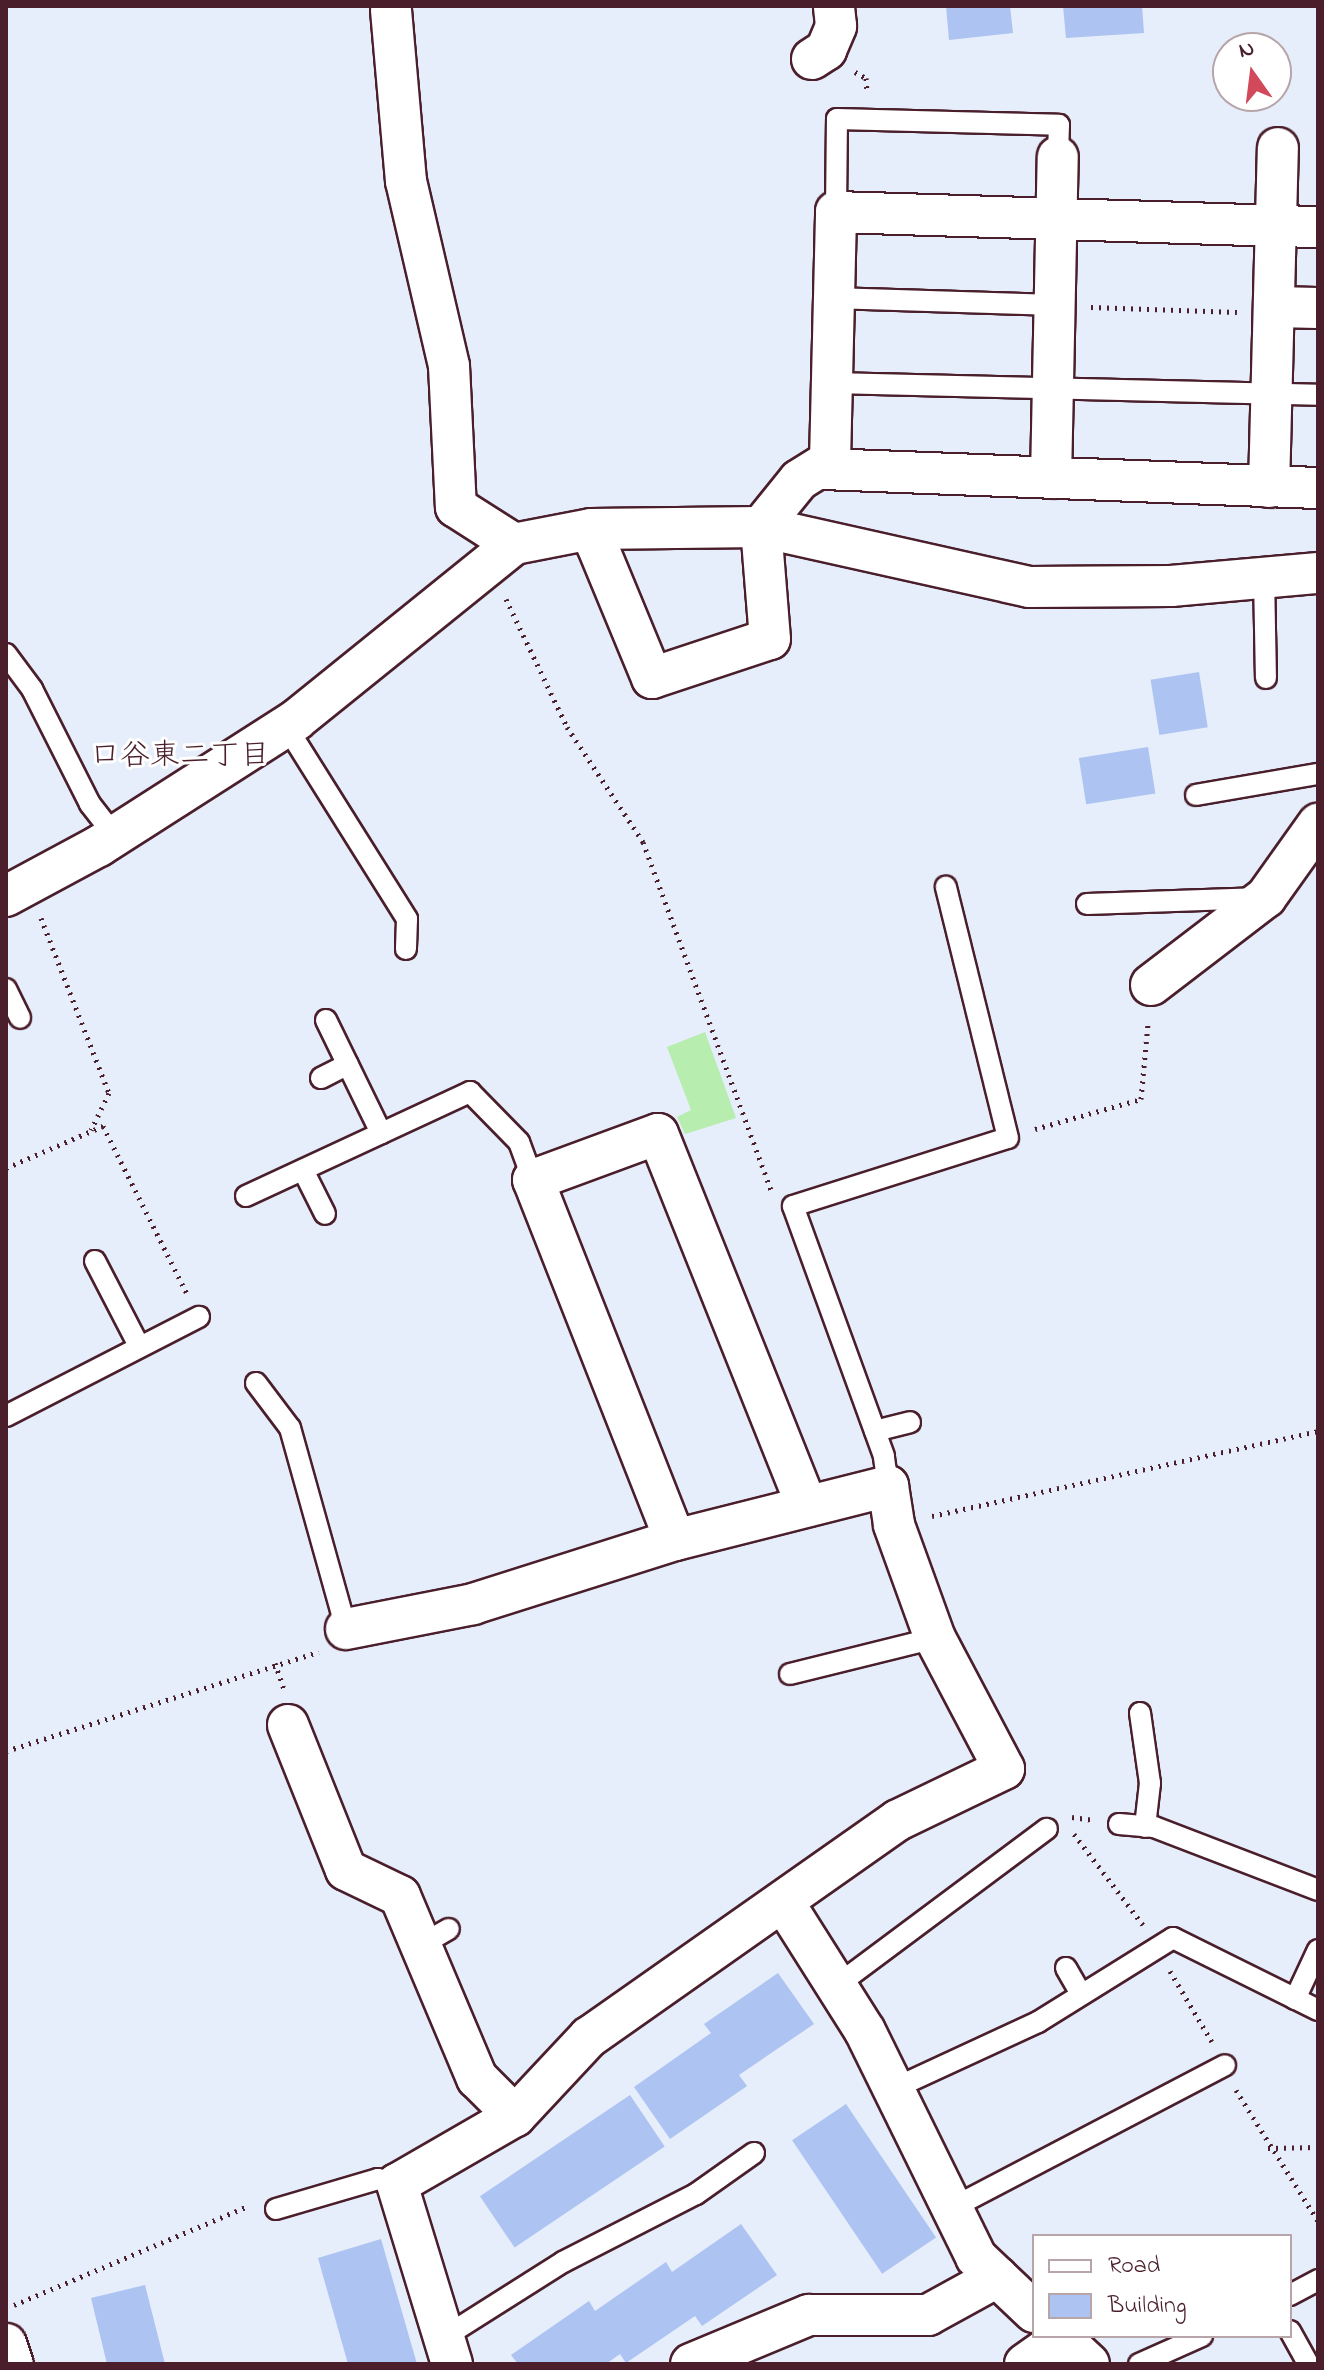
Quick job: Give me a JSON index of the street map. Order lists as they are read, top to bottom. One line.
{"districts":["口谷東二丁目"],"legend":["Road","Building"],"north":"top"}
